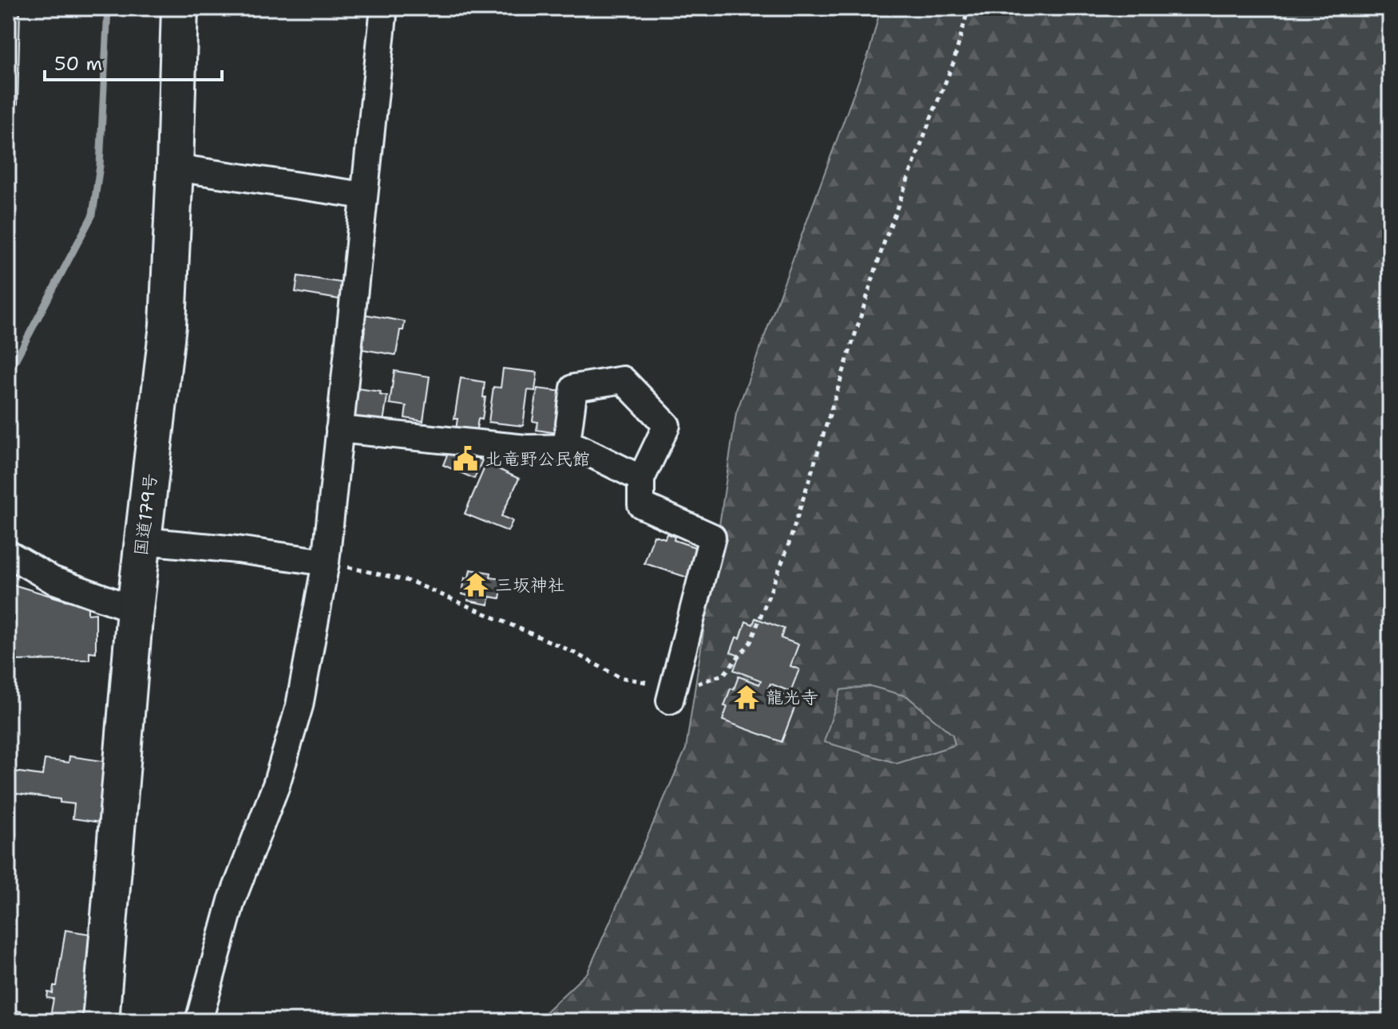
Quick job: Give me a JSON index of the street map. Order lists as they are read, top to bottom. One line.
{"streets":{"highway":["国道179号"]},"places":{"public building":["北竜野公民館"],"temple":["三坂神社","龍光寺"]},"scale_bar":"50 m"}
